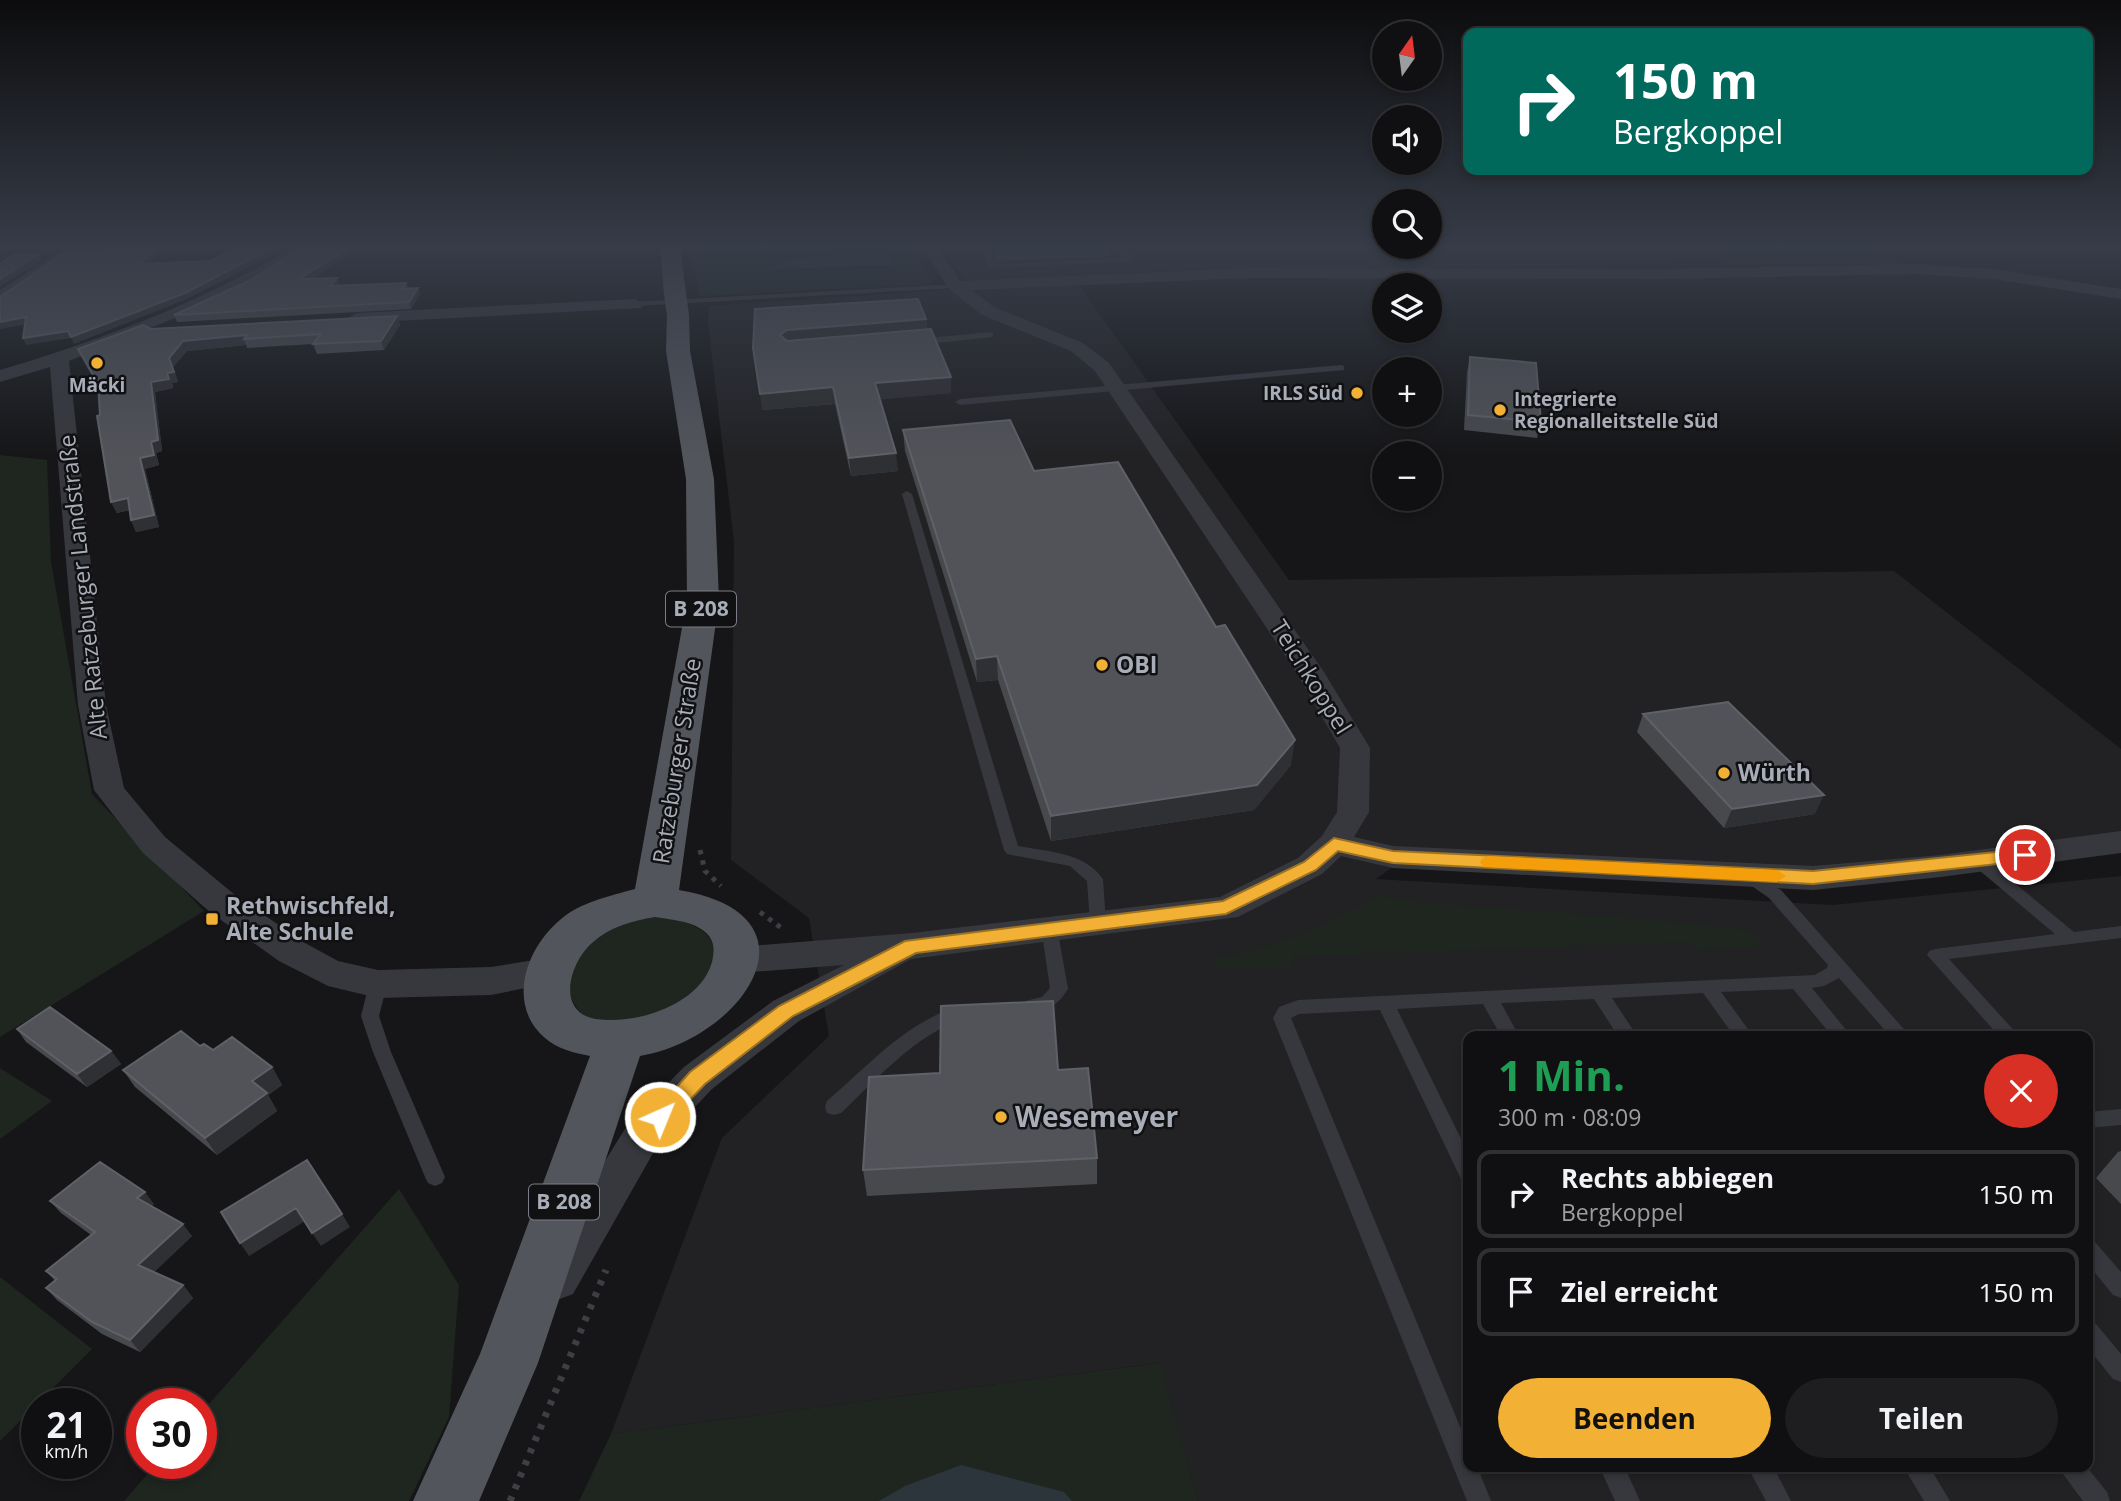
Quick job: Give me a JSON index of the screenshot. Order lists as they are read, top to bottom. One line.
{"streets":{"main road":["B 208","Ratzeburger Straße"],"street":["Alte Ratzeburger Landstraße","Teichkoppel"]},"crossings":[["Alte Ratzeburger Landstraße","B 208"],["Alte Ratzeburger Landstraße","Teichkoppel"],["Alte Ratzeburger Landstraße","Ratzeburger Straße"],["B 208","Teichkoppel"],["B 208","Ratzeburger Straße"],["Teichkoppel","Ratzeburger Straße"]],"places":{"other":["Mäcki","IRLS Süd","Integrierte Regionalleitstelle Süd","OBI","Würth","Wesemeyer"],"transit":["Rethwischfeld, Alte Schule"]},"north":"top","page":{"map_buttons":["+","−"],"turn":["150 m","Bergkoppel"],"heading":["1 Min.","300 m · 08:09"],"list":[{"name":"Rechts abbiegen","note":"Bergkoppel","value":"150 m"},{"name":"Ziel erreicht","value":"150 m"}],"buttons":["Beenden","Teilen"],"speed":"21 km/h","limit":"30"}}
